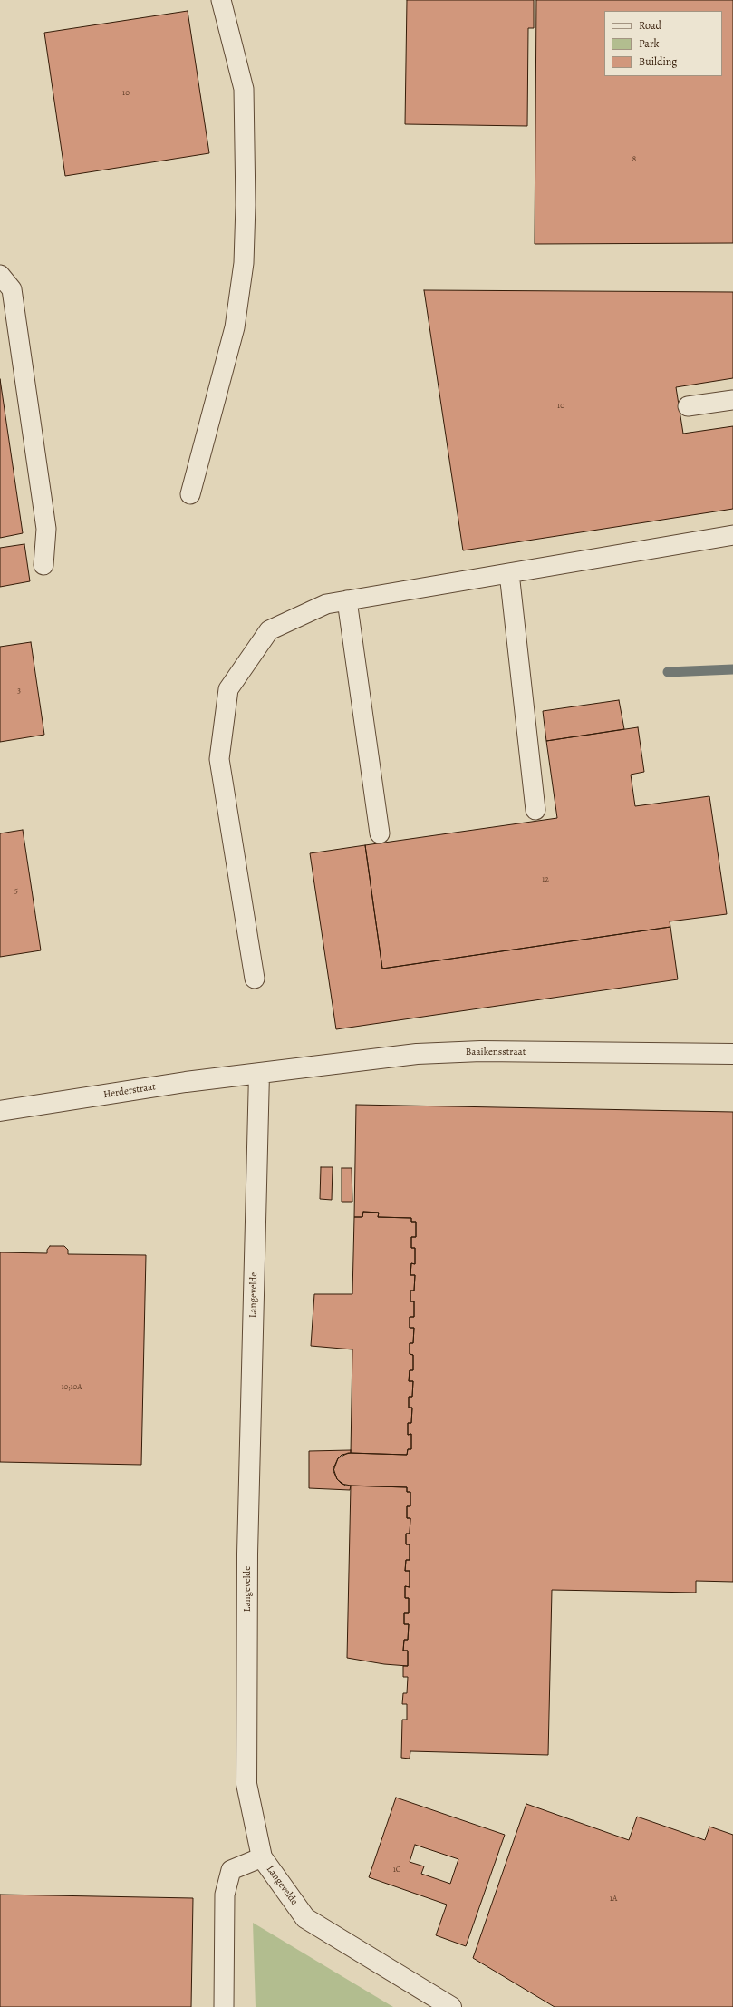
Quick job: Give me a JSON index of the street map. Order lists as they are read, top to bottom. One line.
{"streets":{"street":["Baaikensstraat","Herderstraat","Langevelde"]},"crossings":[["Baaikensstraat","Herderstraat"],["Baaikensstraat","Langevelde"],["Herderstraat","Langevelde"]],"house_numbers":["10","8","10","3","12","5","10;10A","1C","1A"],"legend":["Road","Park","Building"]}
